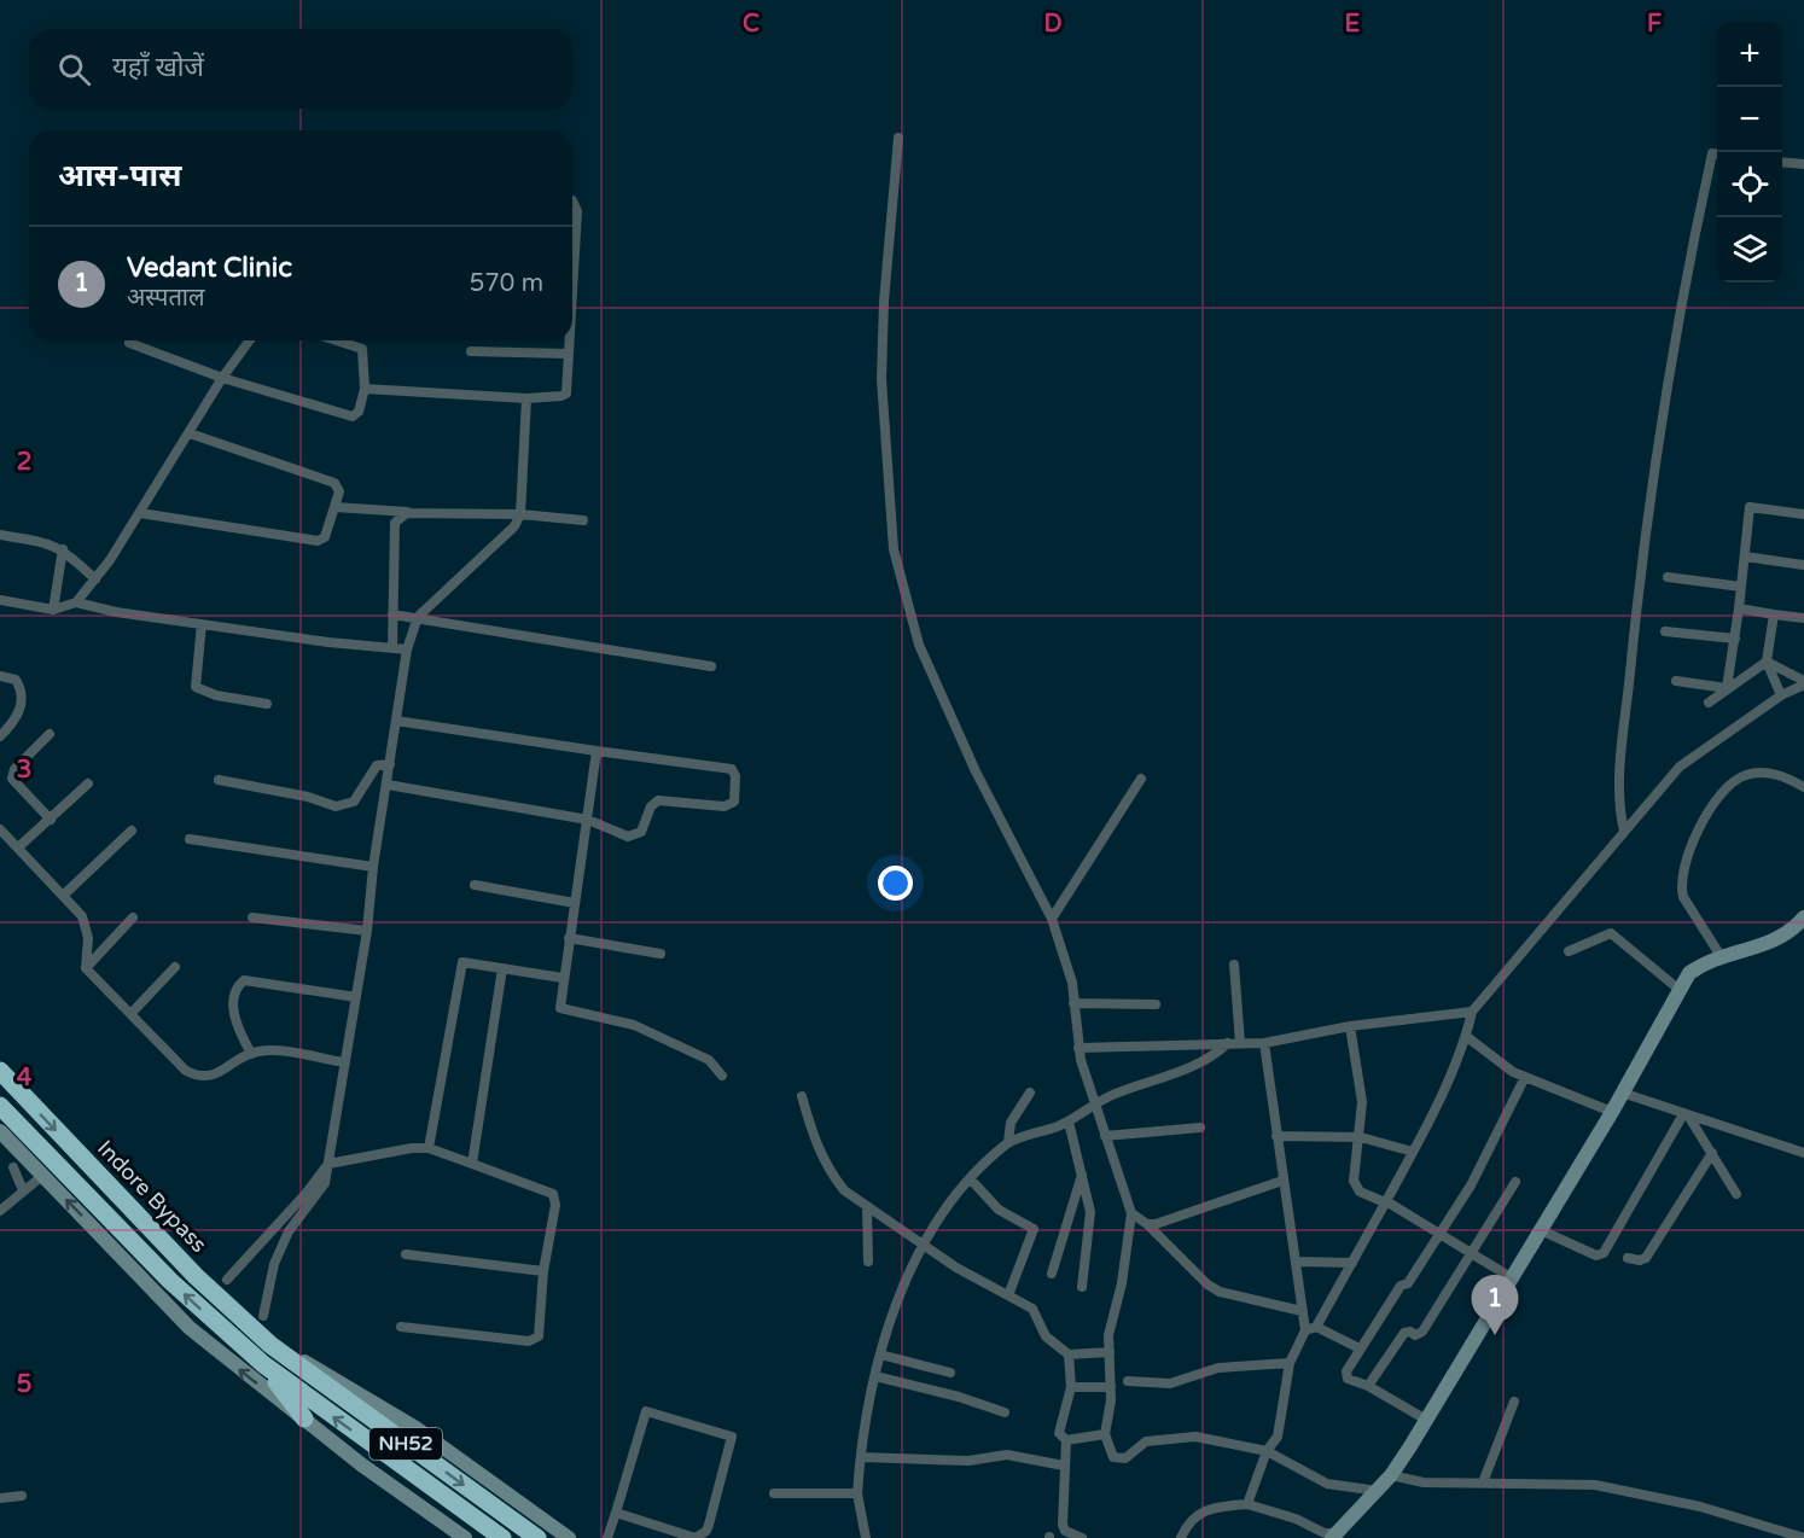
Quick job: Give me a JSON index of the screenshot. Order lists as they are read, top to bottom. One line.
{"streets":{"highway":["Indore Bypass","NH52"]},"crossings":[["Indore Bypass","NH52"]],"page":{"map_buttons":["+","−"],"search":"यहाँ खोजें","heading":"आस-पास","list":[{"mark":"1","name":"Vedant Clinic","note":"अस्पताल","value":"570 m"}],"pins":"1"},"grid":{"columns":["C","D","E","F"],"rows":["2","3","4","5"]}}
